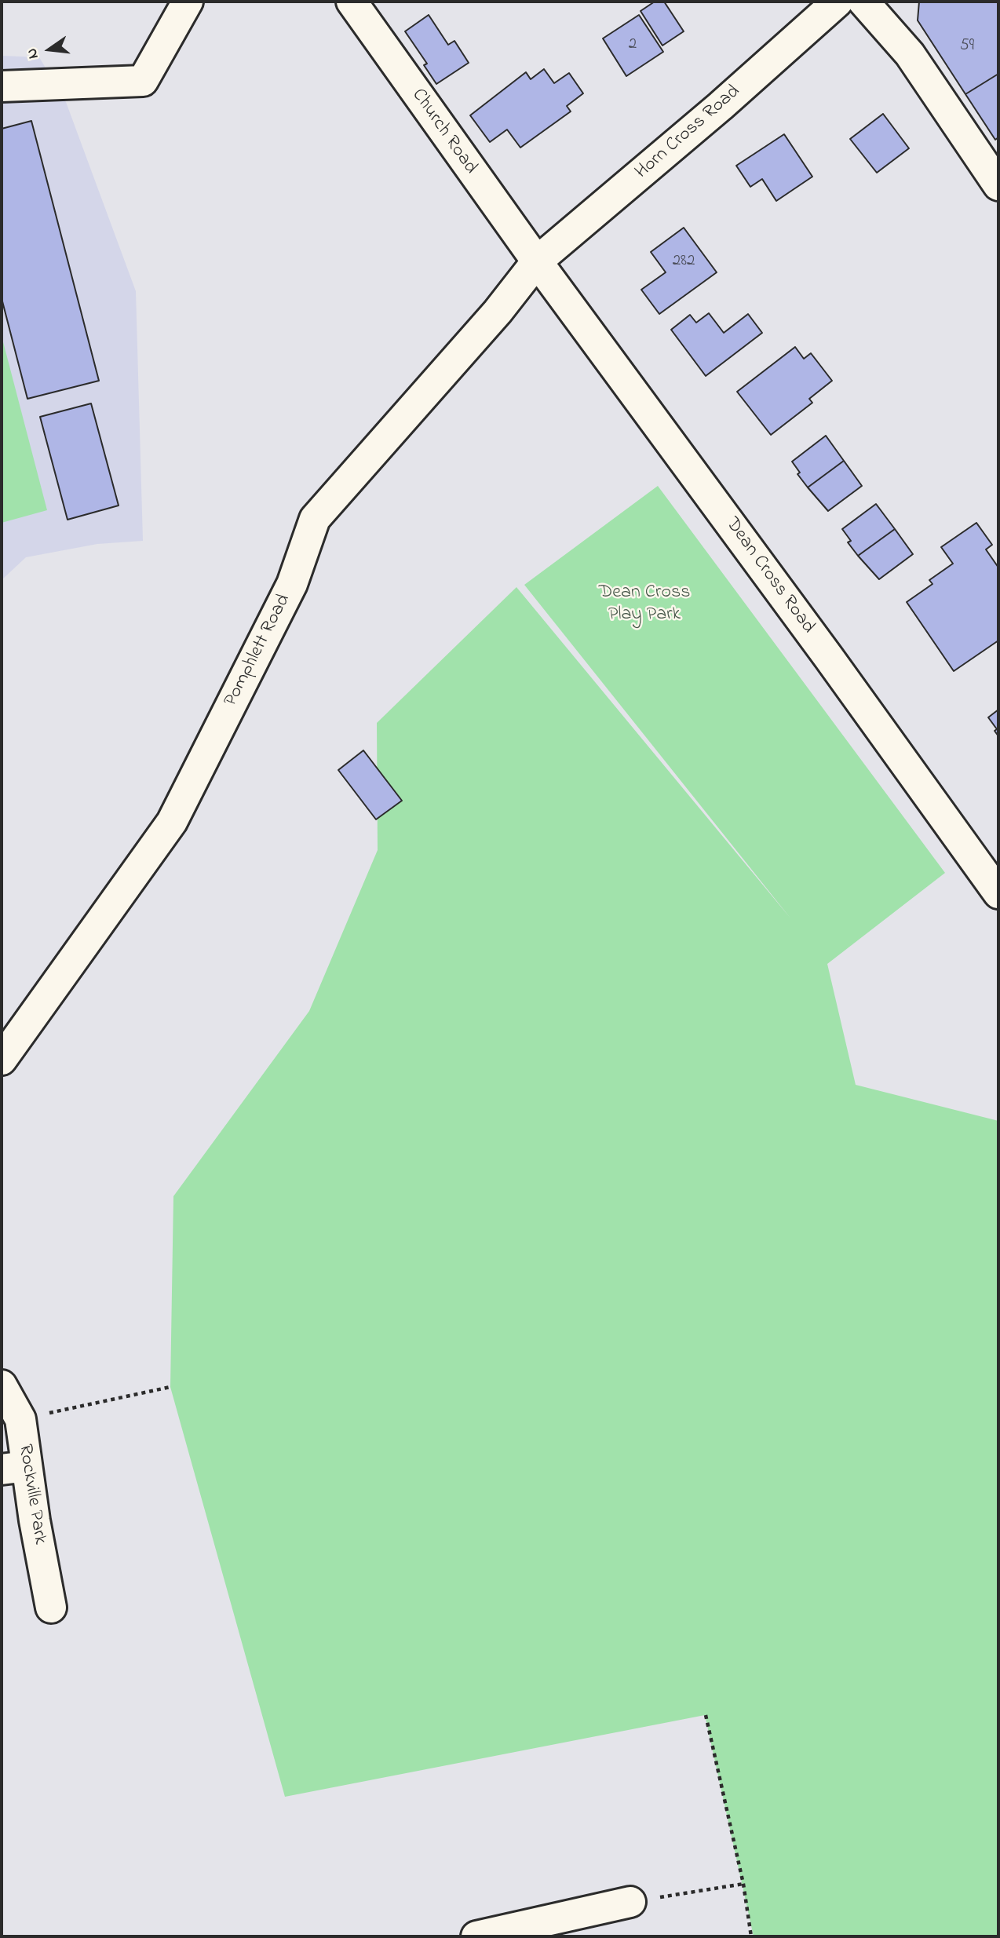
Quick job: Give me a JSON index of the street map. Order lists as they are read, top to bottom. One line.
{"streets":{"street":["Church Road","Horn Cross Road","Dean Cross Road","Pomphlett Road","Rockville Park"]},"crossings":[["Church Road","Horn Cross Road"],["Church Road","Dean Cross Road"],["Church Road","Pomphlett Road"],["Horn Cross Road","Dean Cross Road"],["Horn Cross Road","Pomphlett Road"],["Dean Cross Road","Pomphlett Road"]],"parks":["Dean Cross Play Park"],"house_numbers":["2","59","282"],"north":"left"}
